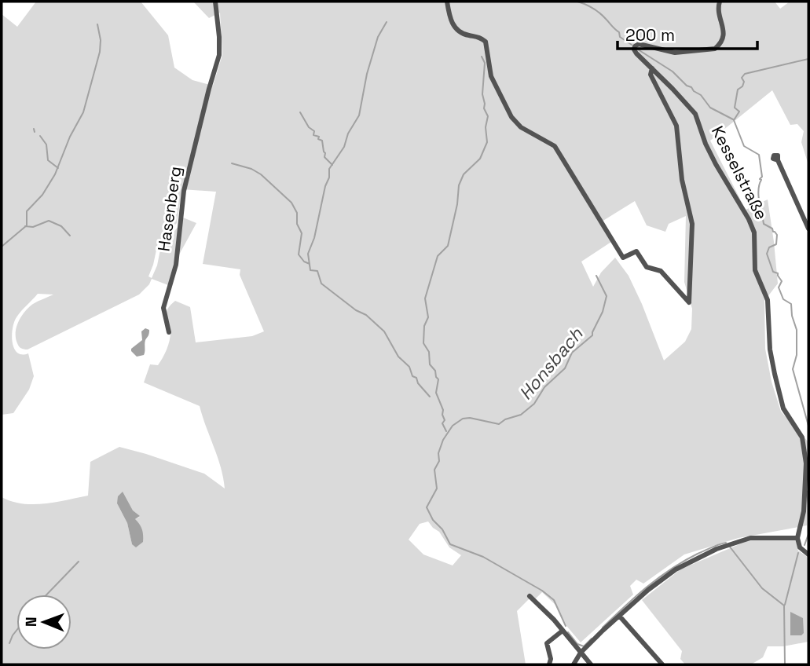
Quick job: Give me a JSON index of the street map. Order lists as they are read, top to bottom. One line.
{"streets":{"street":["Kesselstraße","Hasenberg"]},"water":["Honsbach"],"scale_bar":"200 m","north":"left"}
